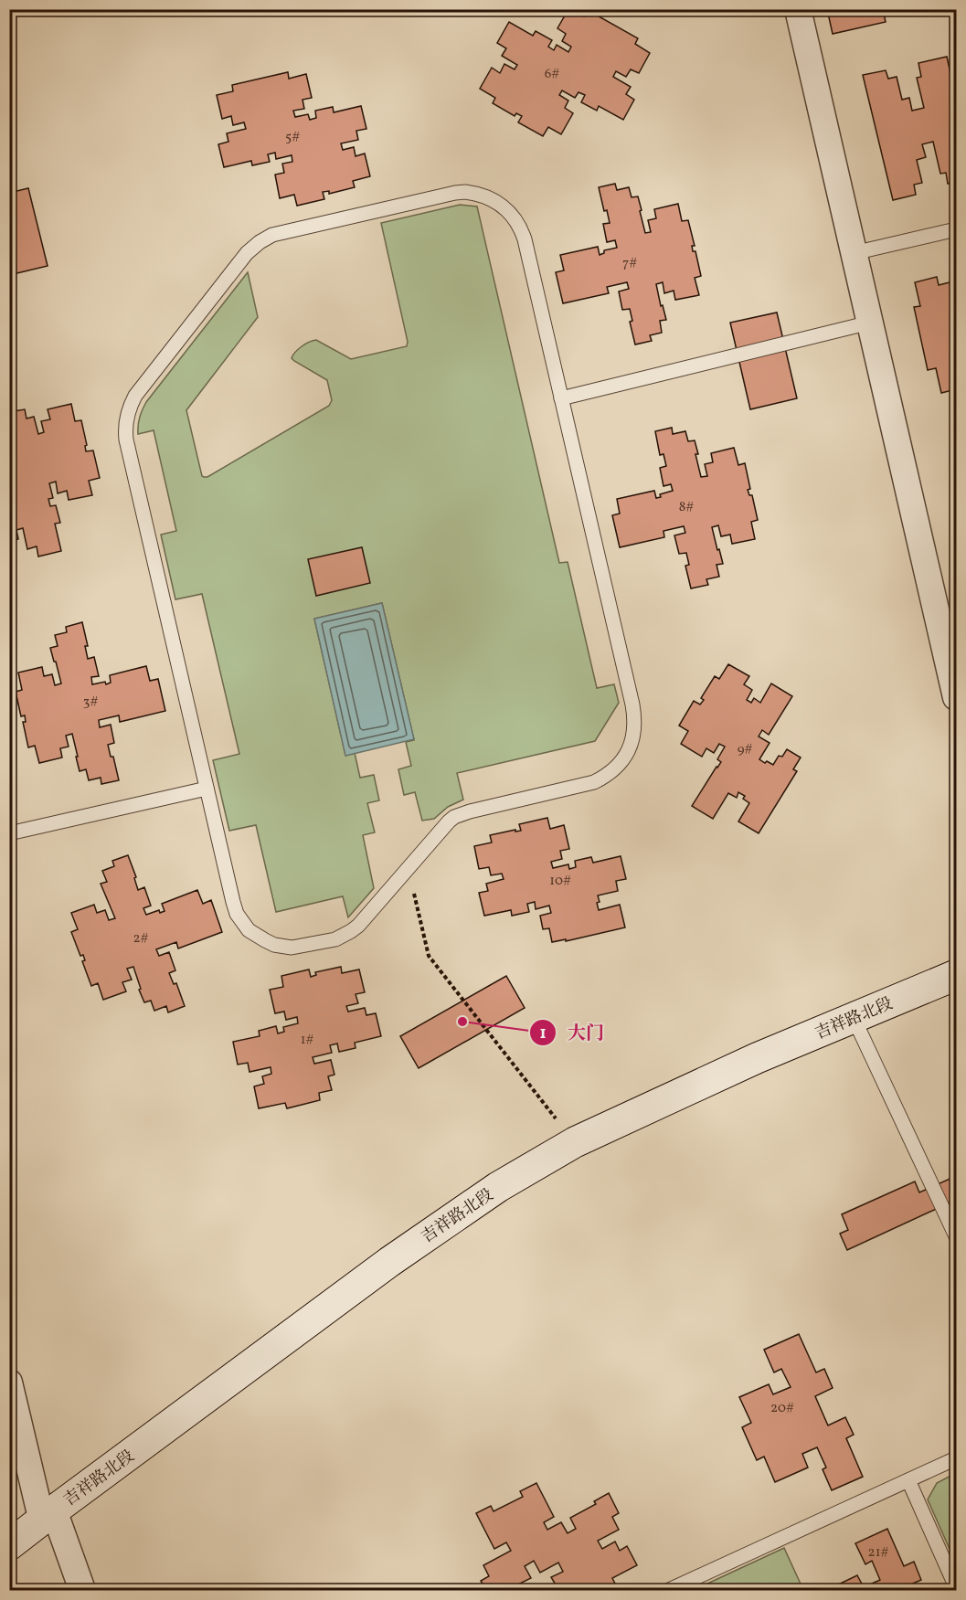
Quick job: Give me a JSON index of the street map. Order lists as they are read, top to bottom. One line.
{"streets":{"street":["吉祥路北段"]},"places":["大门"],"house_numbers":["6#","5#","7#","8#","3#","9#","10#","2#","1#","20#","21#"]}
